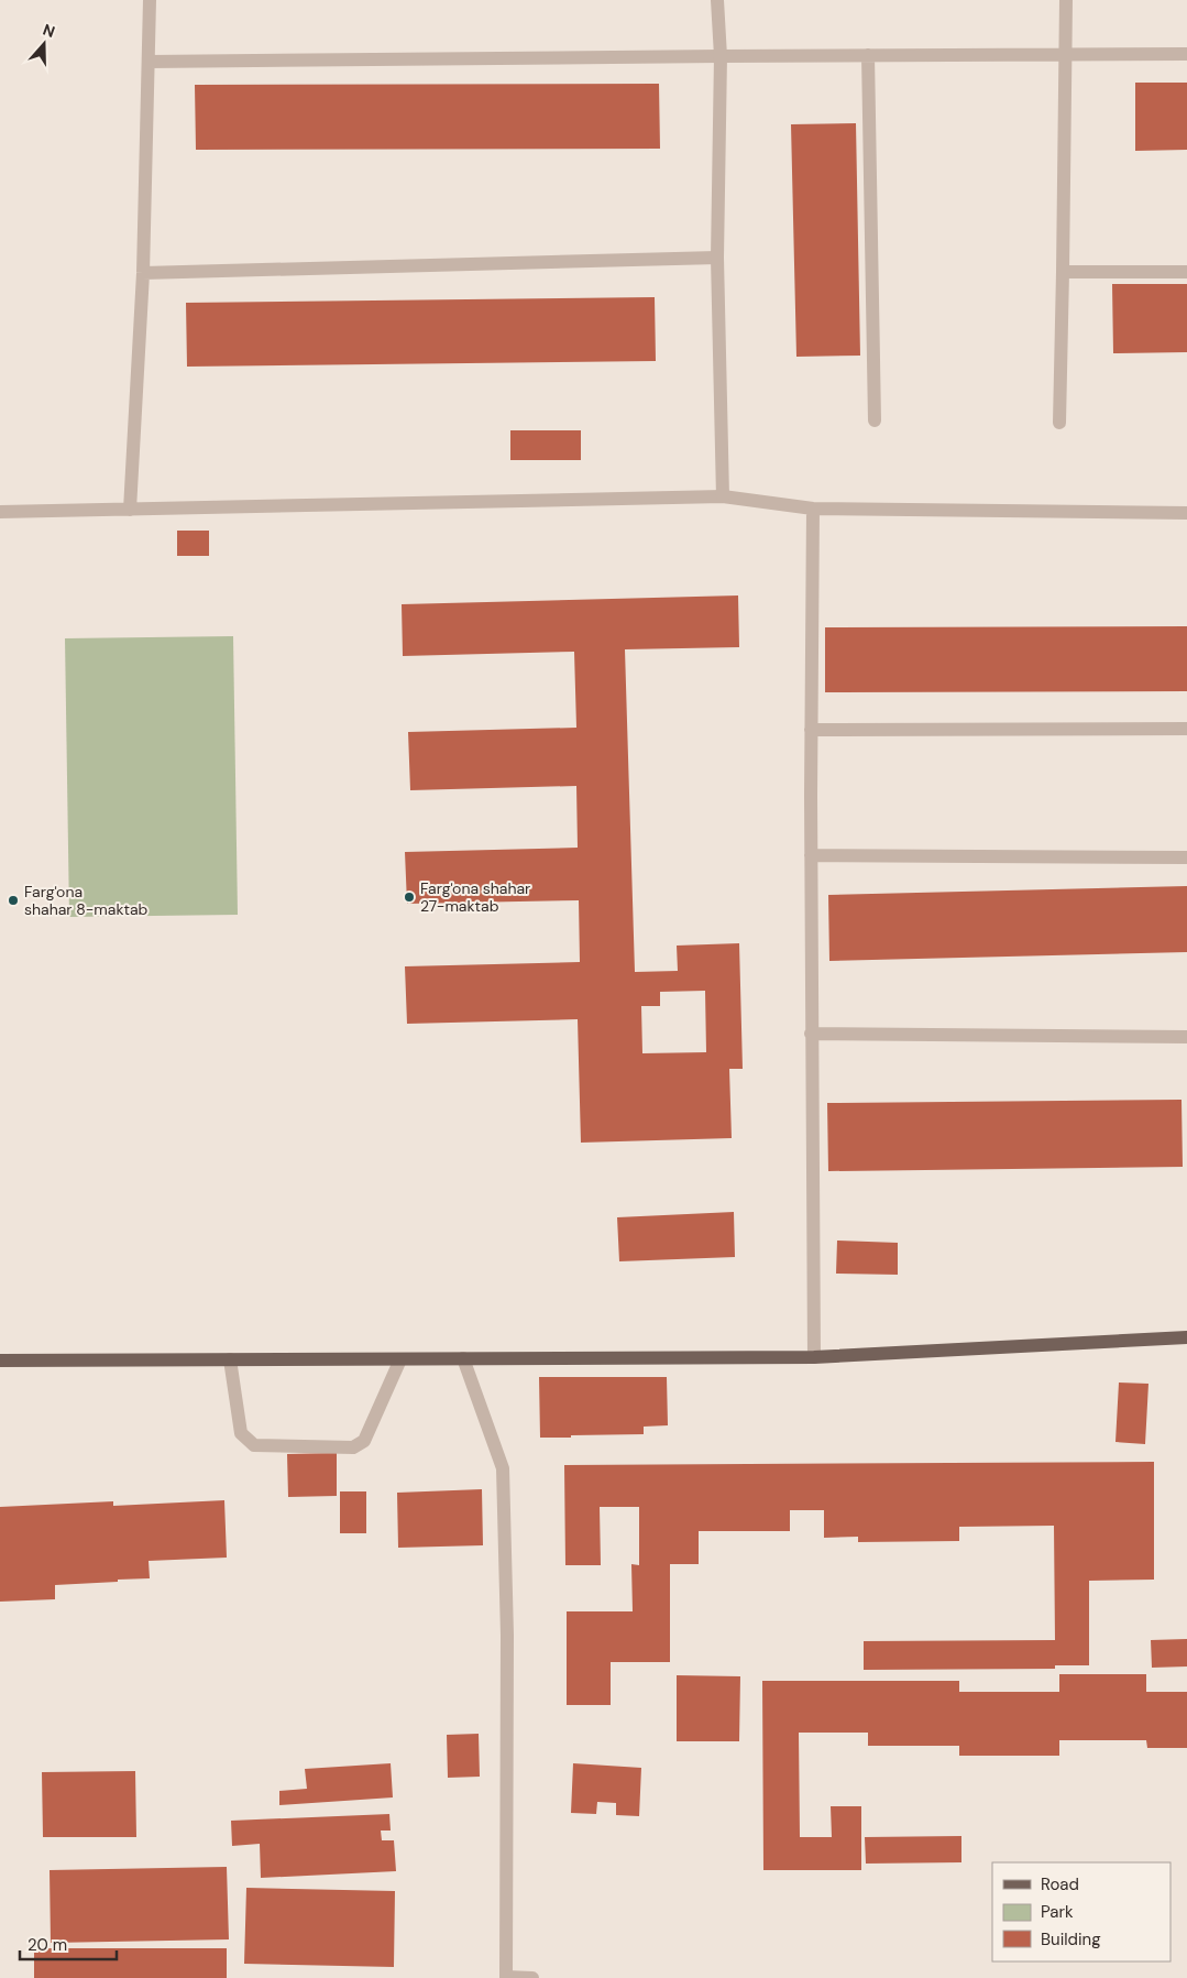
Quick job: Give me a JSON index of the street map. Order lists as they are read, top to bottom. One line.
{"places":["Farg'ona shahar 27-maktab","Farg'ona shahar 8-maktab"],"legend":["Road","Park","Building"],"scale_bar":"20 m","north":"top"}
